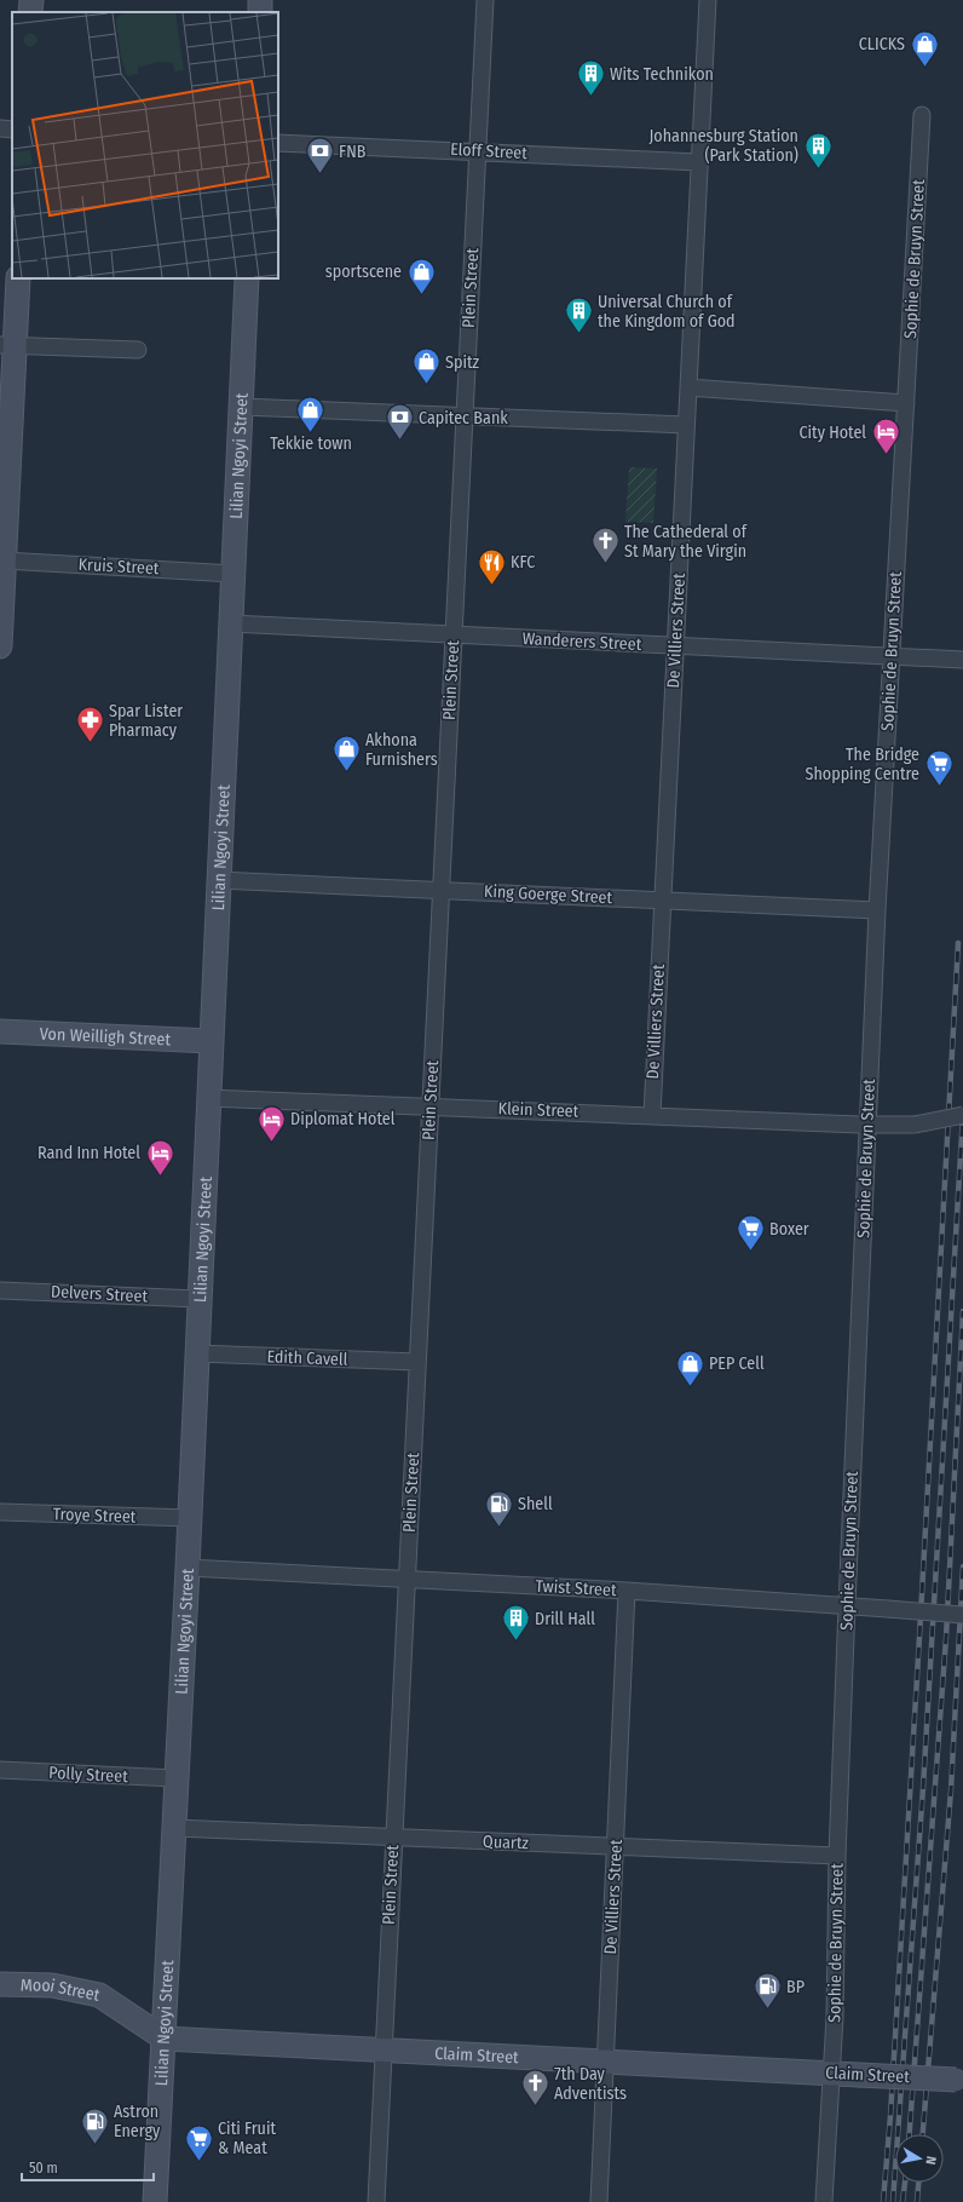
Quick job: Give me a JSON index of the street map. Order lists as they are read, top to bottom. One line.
{"streets":{"street":["Eloff Street","Sophie de Bruyn Street","Plein Street","Lilian Ngoyi Street","Kruis Street","De Villiers Street","Wanderers Street","King Goerge Street","Von Weilligh Street","Klein Street","Delvers Street","Edith Cavell","Troye Street","Twist Street","Polly Street","Quartz","Mooi Street","Claim Street"]},"crossings":[["Eloff Street","Plein Street"],["Eloff Street","De Villiers Street"],["Sophie de Bruyn Street","Wanderers Street"],["Sophie de Bruyn Street","King Goerge Street"],["Sophie de Bruyn Street","Klein Street"],["Sophie de Bruyn Street","Twist Street"],["Sophie de Bruyn Street","Quartz"],["Sophie de Bruyn Street","Claim Street"],["Plein Street","Wanderers Street"],["Plein Street","King Goerge Street"],["Plein Street","Klein Street"],["Plein Street","Edith Cavell"],["Plein Street","Twist Street"],["Plein Street","Quartz"],["Plein Street","Claim Street"],["Lilian Ngoyi Street","Kruis Street"],["Lilian Ngoyi Street","Wanderers Street"],["Lilian Ngoyi Street","King Goerge Street"],["Lilian Ngoyi Street","Von Weilligh Street"],["Lilian Ngoyi Street","Klein Street"],["Lilian Ngoyi Street","Delvers Street"],["Lilian Ngoyi Street","Edith Cavell"],["Lilian Ngoyi Street","Troye Street"],["Lilian Ngoyi Street","Twist Street"],["Lilian Ngoyi Street","Polly Street"],["Lilian Ngoyi Street","Quartz"],["Lilian Ngoyi Street","Mooi Street"],["Lilian Ngoyi Street","Claim Street"],["De Villiers Street","Wanderers Street"],["De Villiers Street","King Goerge Street"],["De Villiers Street","Klein Street"],["De Villiers Street","Twist Street"],["De Villiers Street","Quartz"],["De Villiers Street","Claim Street"],["Mooi Street","Claim Street"]],"places":{"shop":["CLICKS","sportscene","Spitz","Tekkie town","Akhona Furnishers","PEP Cell"],"building":["Wits Technikon","Johannesburg Station (Park Station)","Universal Church of the Kingdom of God","Drill Hall"],"bank":["FNB","Capitec Bank"],"hotel":["City Hotel","Diplomat Hotel","Rand Inn Hotel"],"church":["The Cathederal of St Mary the Virgin","7th Day Adventists"],"restaurant":["KFC"],"pharmacy":["Spar Lister Pharmacy"],"supermarket":["The Bridge Shopping Centre","Boxer","Citi Fruit & Meat"],"fuel station":["Shell","BP","Astron Energy"]},"scale_bar":"50 m","north":"right"}
